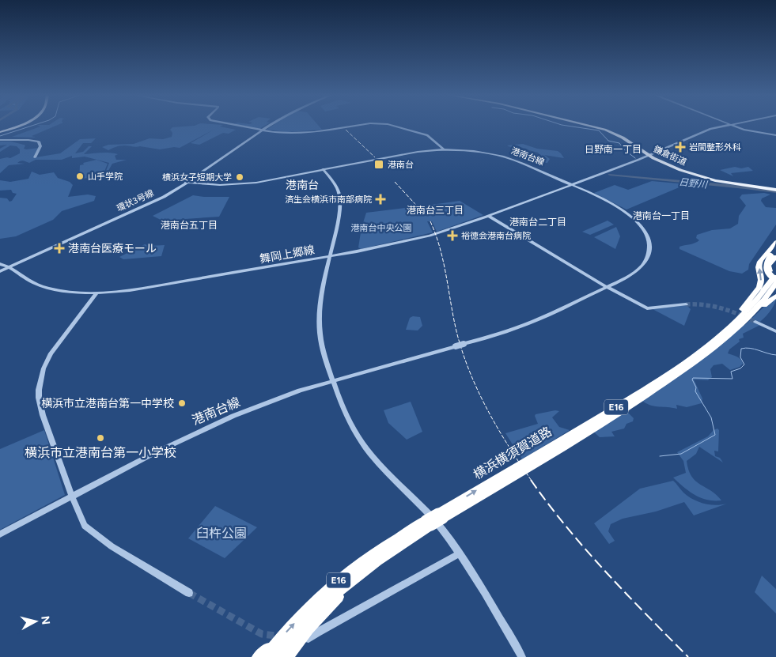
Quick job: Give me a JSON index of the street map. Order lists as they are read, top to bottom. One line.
{"streets":{"highway":["E16","横浜横須賀道路"],"main road":["鎌倉街道"],"street":["港南台線","環状3号線","舞岡上郷線"]},"crossings":[["港南台線","環状3号線"],["港南台線","舞岡上郷線"],["環状3号線","舞岡上郷線"]],"districts":["日野南一丁目","港南台","港南台三丁目","港南台一丁目","港南台二丁目","港南台五丁目"],"water":["日野川"],"parks":["港南台中央公園","臼杵公園"],"places":{"health":["岩間整形外科","済生会横浜市南部病院","裕徳会港南台病院","港南台医療モール"],"transit":["港南台"],"other":["山手学院","横浜女子短期大学","横浜市立港南台第一中学校","横浜市立港南台第一小学校"]},"north":"right"}
